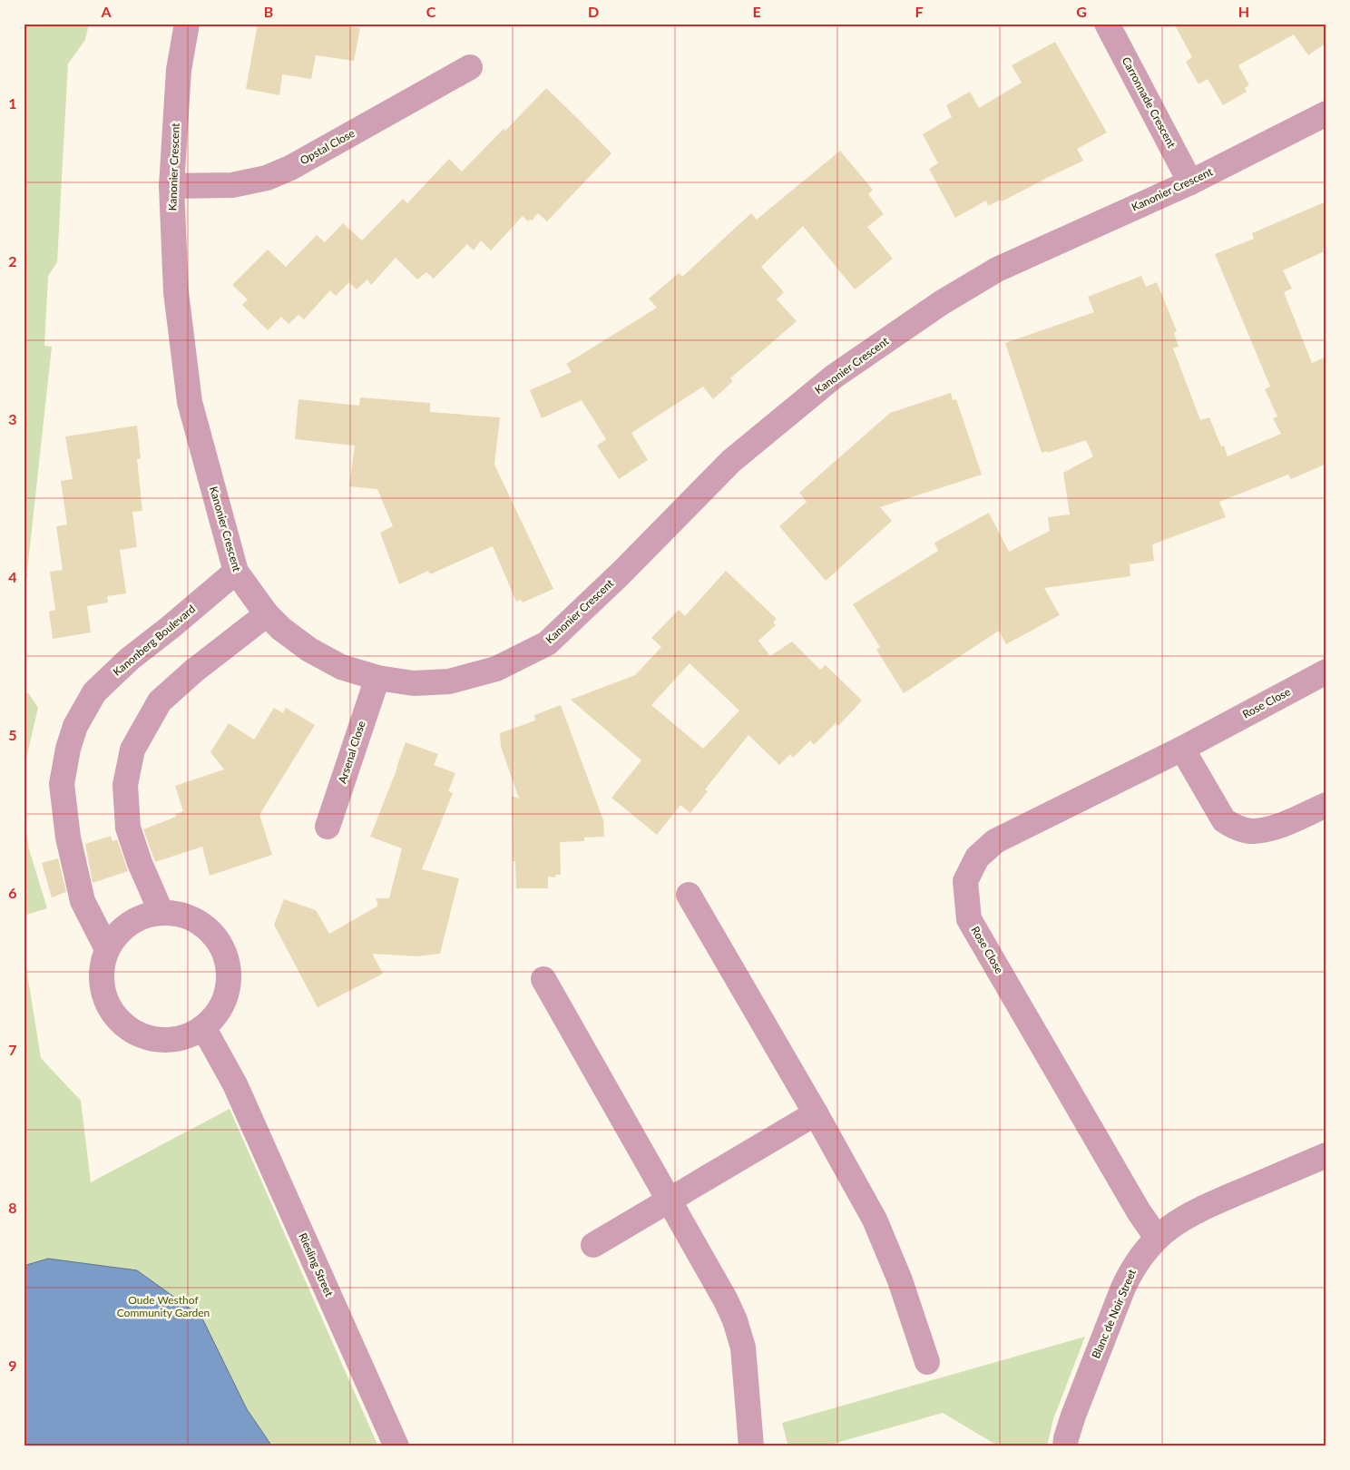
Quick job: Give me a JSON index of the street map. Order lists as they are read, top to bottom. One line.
{"streets":{"street":["Carronnade Crescent","Opstal Close","Kanonier Crescent","Kanonberg Boulevard","Rose Close","Arsenal Close","Riesling Street","Blanc de Noir Street"]},"crossings":[["Carronnade Crescent","Kanonier Crescent"],["Opstal Close","Kanonier Crescent"],["Kanonier Crescent","Kanonberg Boulevard"],["Kanonier Crescent","Arsenal Close"],["Kanonberg Boulevard","Riesling Street"],["Rose Close","Blanc de Noir Street"]],"parks":["Oude Westhof Community Garden"],"grid":{"columns":["A","B","C","D","E","F","G","H"],"rows":["1","2","3","4","5","6","7","8","9"]}}
